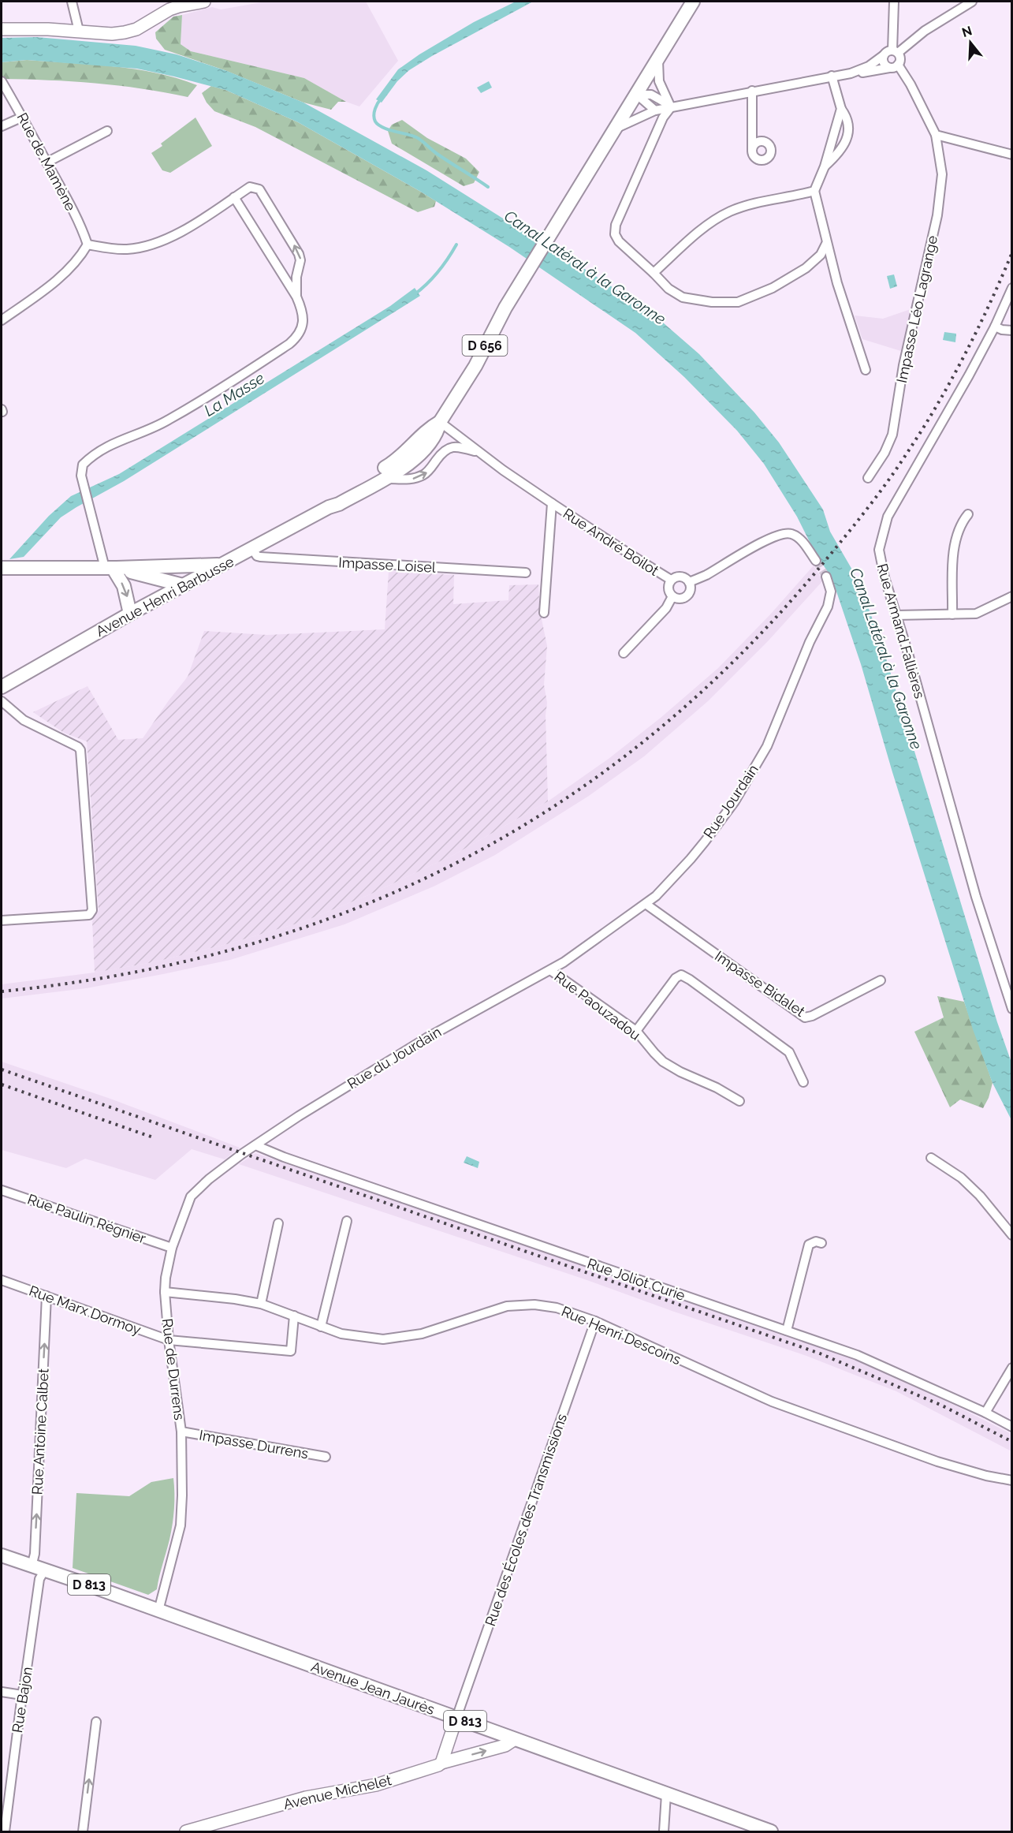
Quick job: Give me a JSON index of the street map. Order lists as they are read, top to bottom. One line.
{"streets":{"main road":["D 656","Avenue Henri Barbusse","D 813","Avenue Jean Jaurès"],"street":["Rue de Mamène","Impasse Léo Lagrange","Rue André Boilot","Impasse Loisel","Rue Armand Fallières","Rue Jourdain","Impasse Bidalet","Rue Paouzadou","Rue du Jourdain","Rue Paulin Régnier","Rue Joliot Curie","Rue Marx Dormoy","Rue Henri Descoins","Rue de Durrens","Rue Antoine Calbet","Impasse Durrens","Rue des Écoles des Transmissions","Rue Bajon","Avenue Michelet"]},"crossings":[["D 656","Avenue Henri Barbusse"],["Rue André Boilot","Avenue Henri Barbusse"],["Impasse Loisel","Avenue Henri Barbusse"],["Rue Jourdain","Impasse Bidalet"],["Rue Jourdain","Rue Paouzadou"],["Rue Jourdain","Rue du Jourdain"],["Rue Paouzadou","Rue du Jourdain"],["Rue du Jourdain","Rue Joliot Curie"],["Rue du Jourdain","Rue de Durrens"],["Rue Paulin Régnier","Rue de Durrens"],["Rue Marx Dormoy","Rue Henri Descoins"],["Rue Marx Dormoy","Rue de Durrens"],["Rue Marx Dormoy","Rue Antoine Calbet"],["Rue Henri Descoins","Rue de Durrens"],["Rue Henri Descoins","Rue des Écoles des Transmissions"],["Rue de Durrens","Impasse Durrens"],["Rue de Durrens","Avenue Jean Jaurès"],["Rue Antoine Calbet","Avenue Jean Jaurès"],["Rue des Écoles des Transmissions","Avenue Jean Jaurès"],["Avenue Jean Jaurès","Rue Bajon"],["Avenue Jean Jaurès","Avenue Michelet"]],"one_way":["Rue Antoine Calbet"],"water":["Canal Latéral à la Garonne","La Masse"],"north":"top"}
